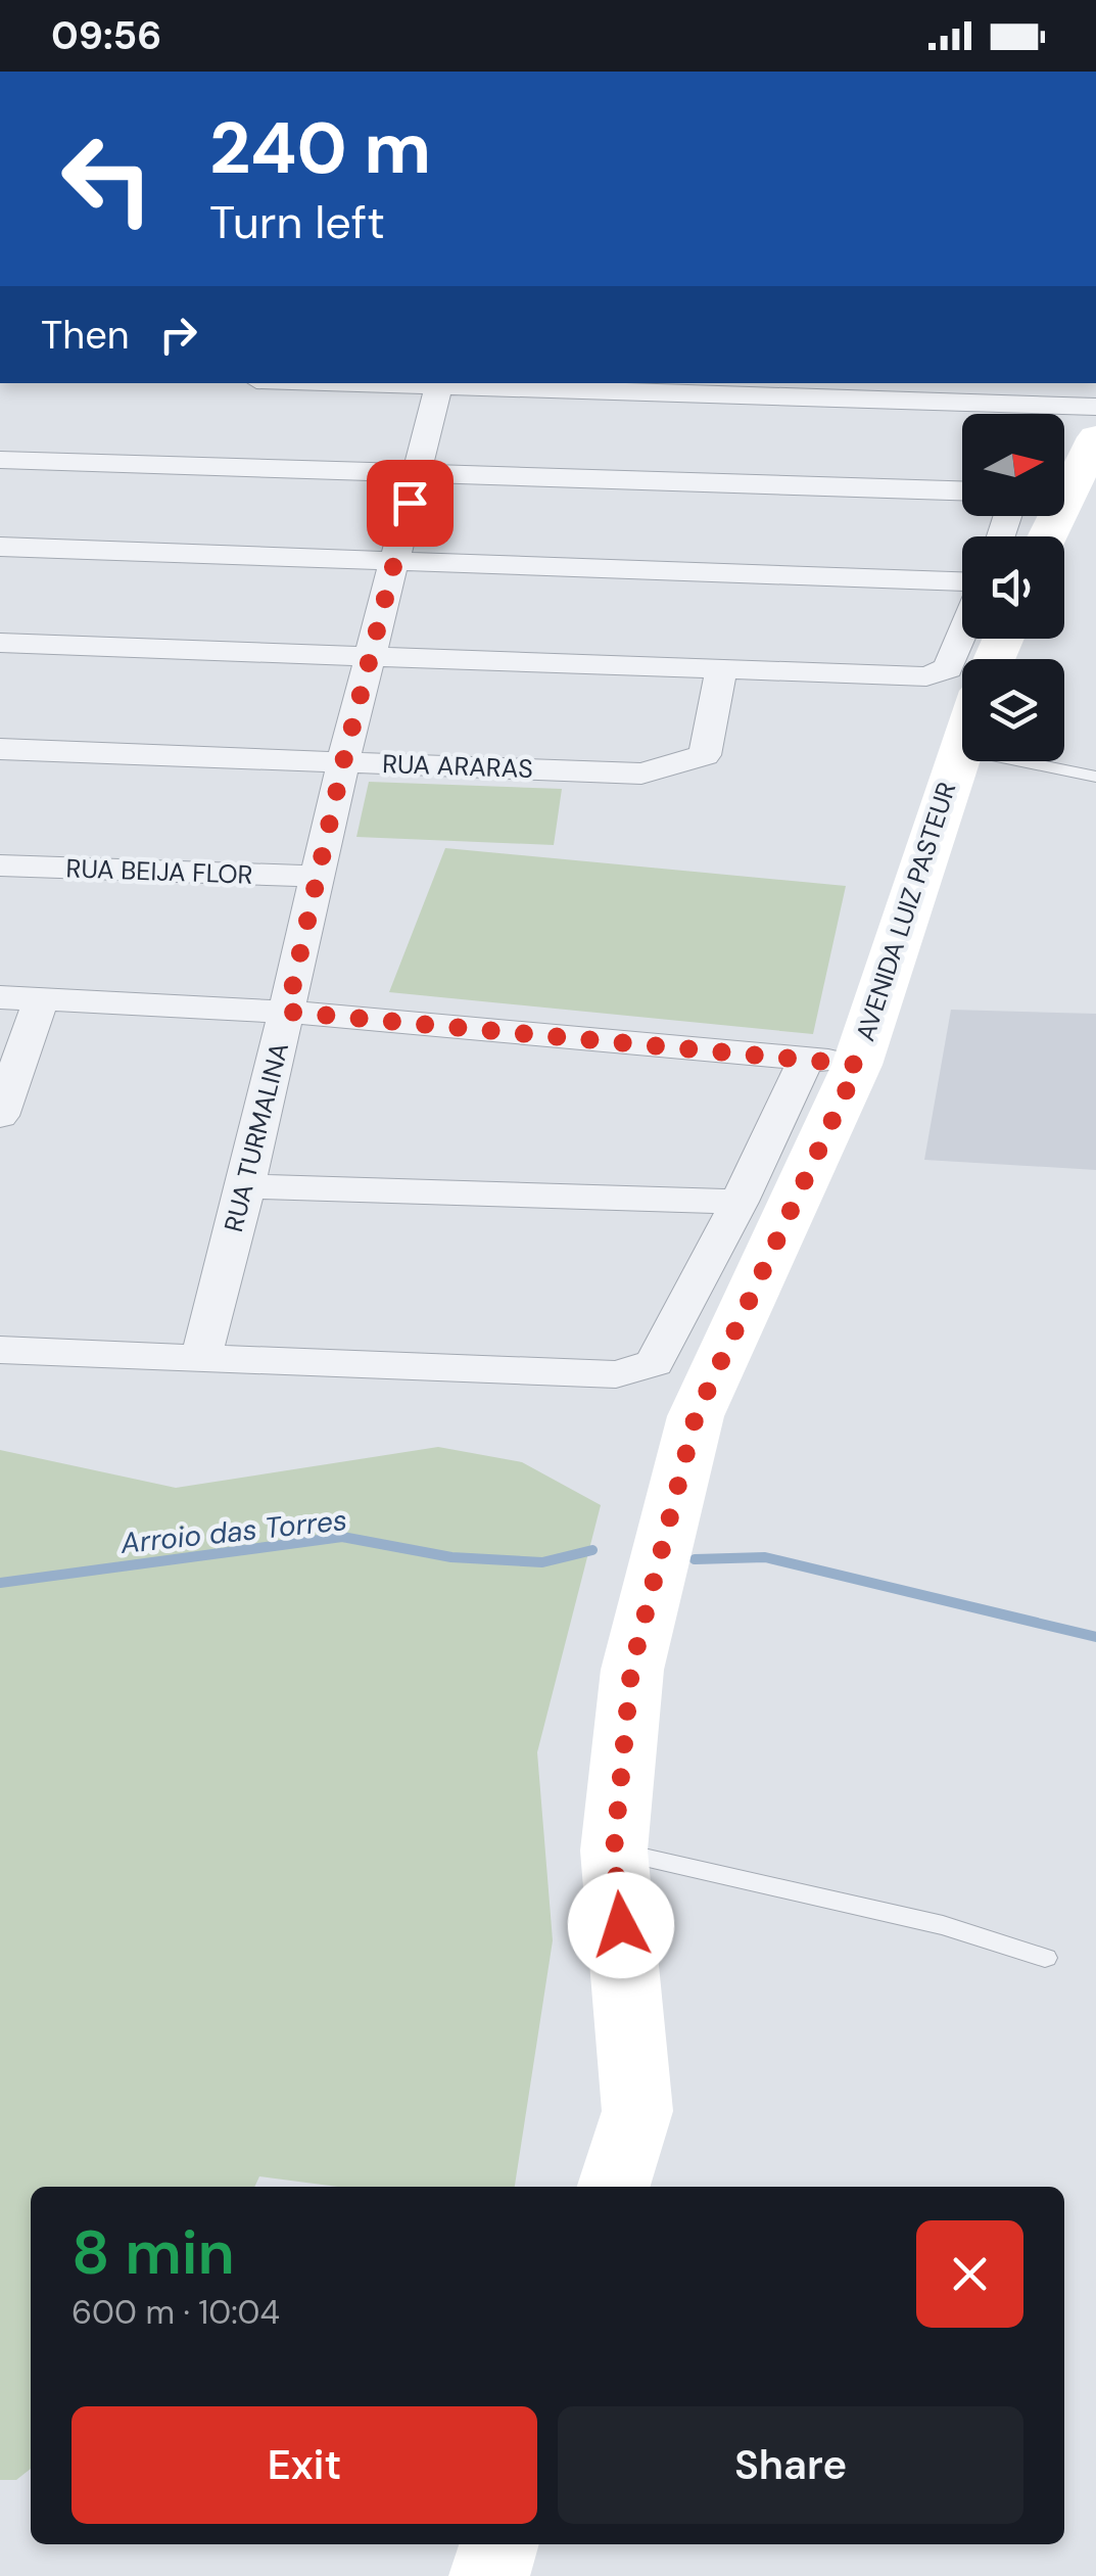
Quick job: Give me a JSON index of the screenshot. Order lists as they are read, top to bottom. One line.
{"streets":{"main road":["AVENIDA LUIZ PASTEUR"],"street":["RUA ARARAS","RUA BEIJA FLOR","RUA TURMALINA"]},"crossings":[["RUA ARARAS","RUA TURMALINA"],["RUA BEIJA FLOR","RUA TURMALINA"]],"water":["Arroio das Torres"],"north":"right","page":{"status":"09:56","turn":["240 m","Turn left"],"then":"Then","heading":["8 min","600 m · 10:04"],"buttons":["Exit","Share"]}}
